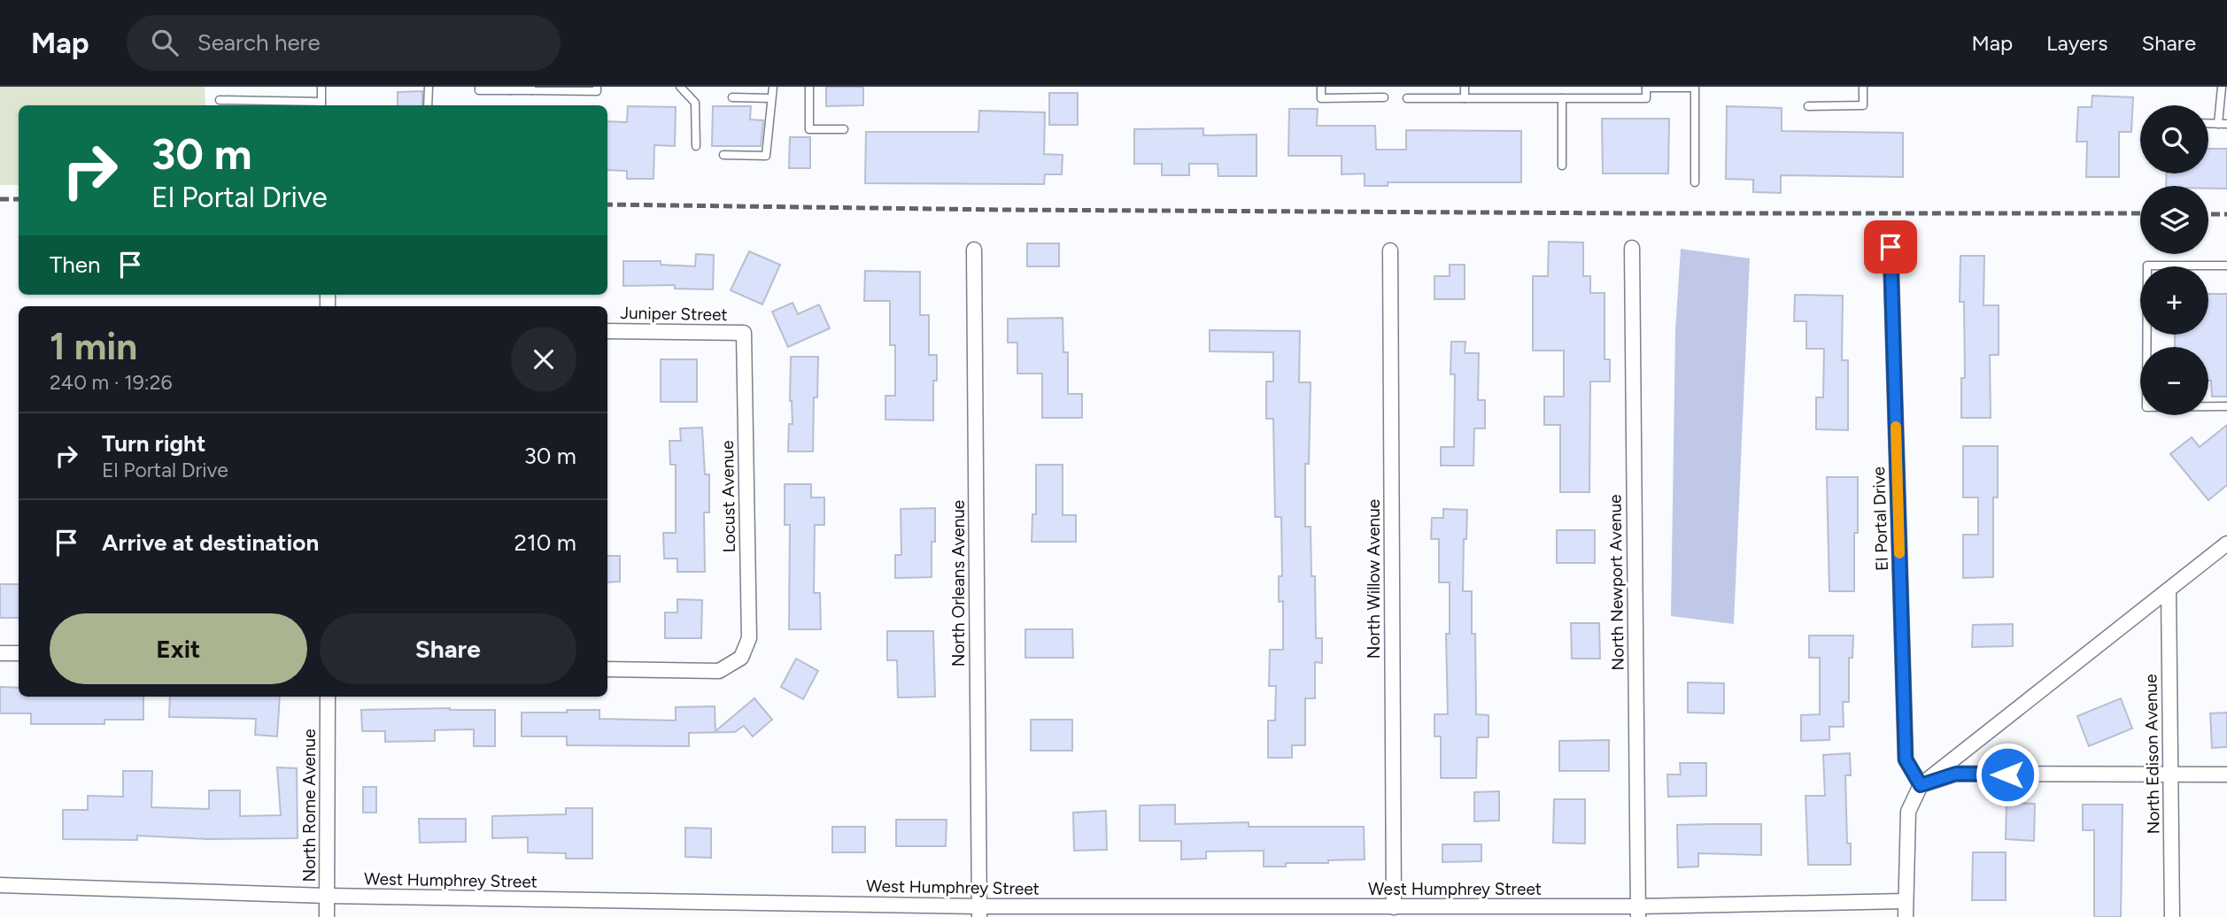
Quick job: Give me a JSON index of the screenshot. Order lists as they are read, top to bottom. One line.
{"streets":{"street":["Juniper Street","Locust Avenue","El Portal Drive","North Willow Avenue","North Newport Avenue","North Orleans Avenue","North Edison Avenue","North Rome Avenue","West Humphrey Street"]},"crossings":[["Juniper Street","Locust Avenue"],["North Willow Avenue","West Humphrey Street"],["North Newport Avenue","West Humphrey Street"],["North Orleans Avenue","West Humphrey Street"],["North Rome Avenue","West Humphrey Street"]],"page":{"header":"Map","search":"Search here","nav":["Map","Layers","Share"],"map_buttons":["+","−"],"turn":["30 m","El Portal Drive"],"then":"Then","heading":["1 min","240 m · 19:26"],"list":[{"name":"Turn right","note":"El Portal Drive","value":"30 m"},{"name":"Arrive at destination","value":"210 m"}],"buttons":["Exit","Share"]}}
